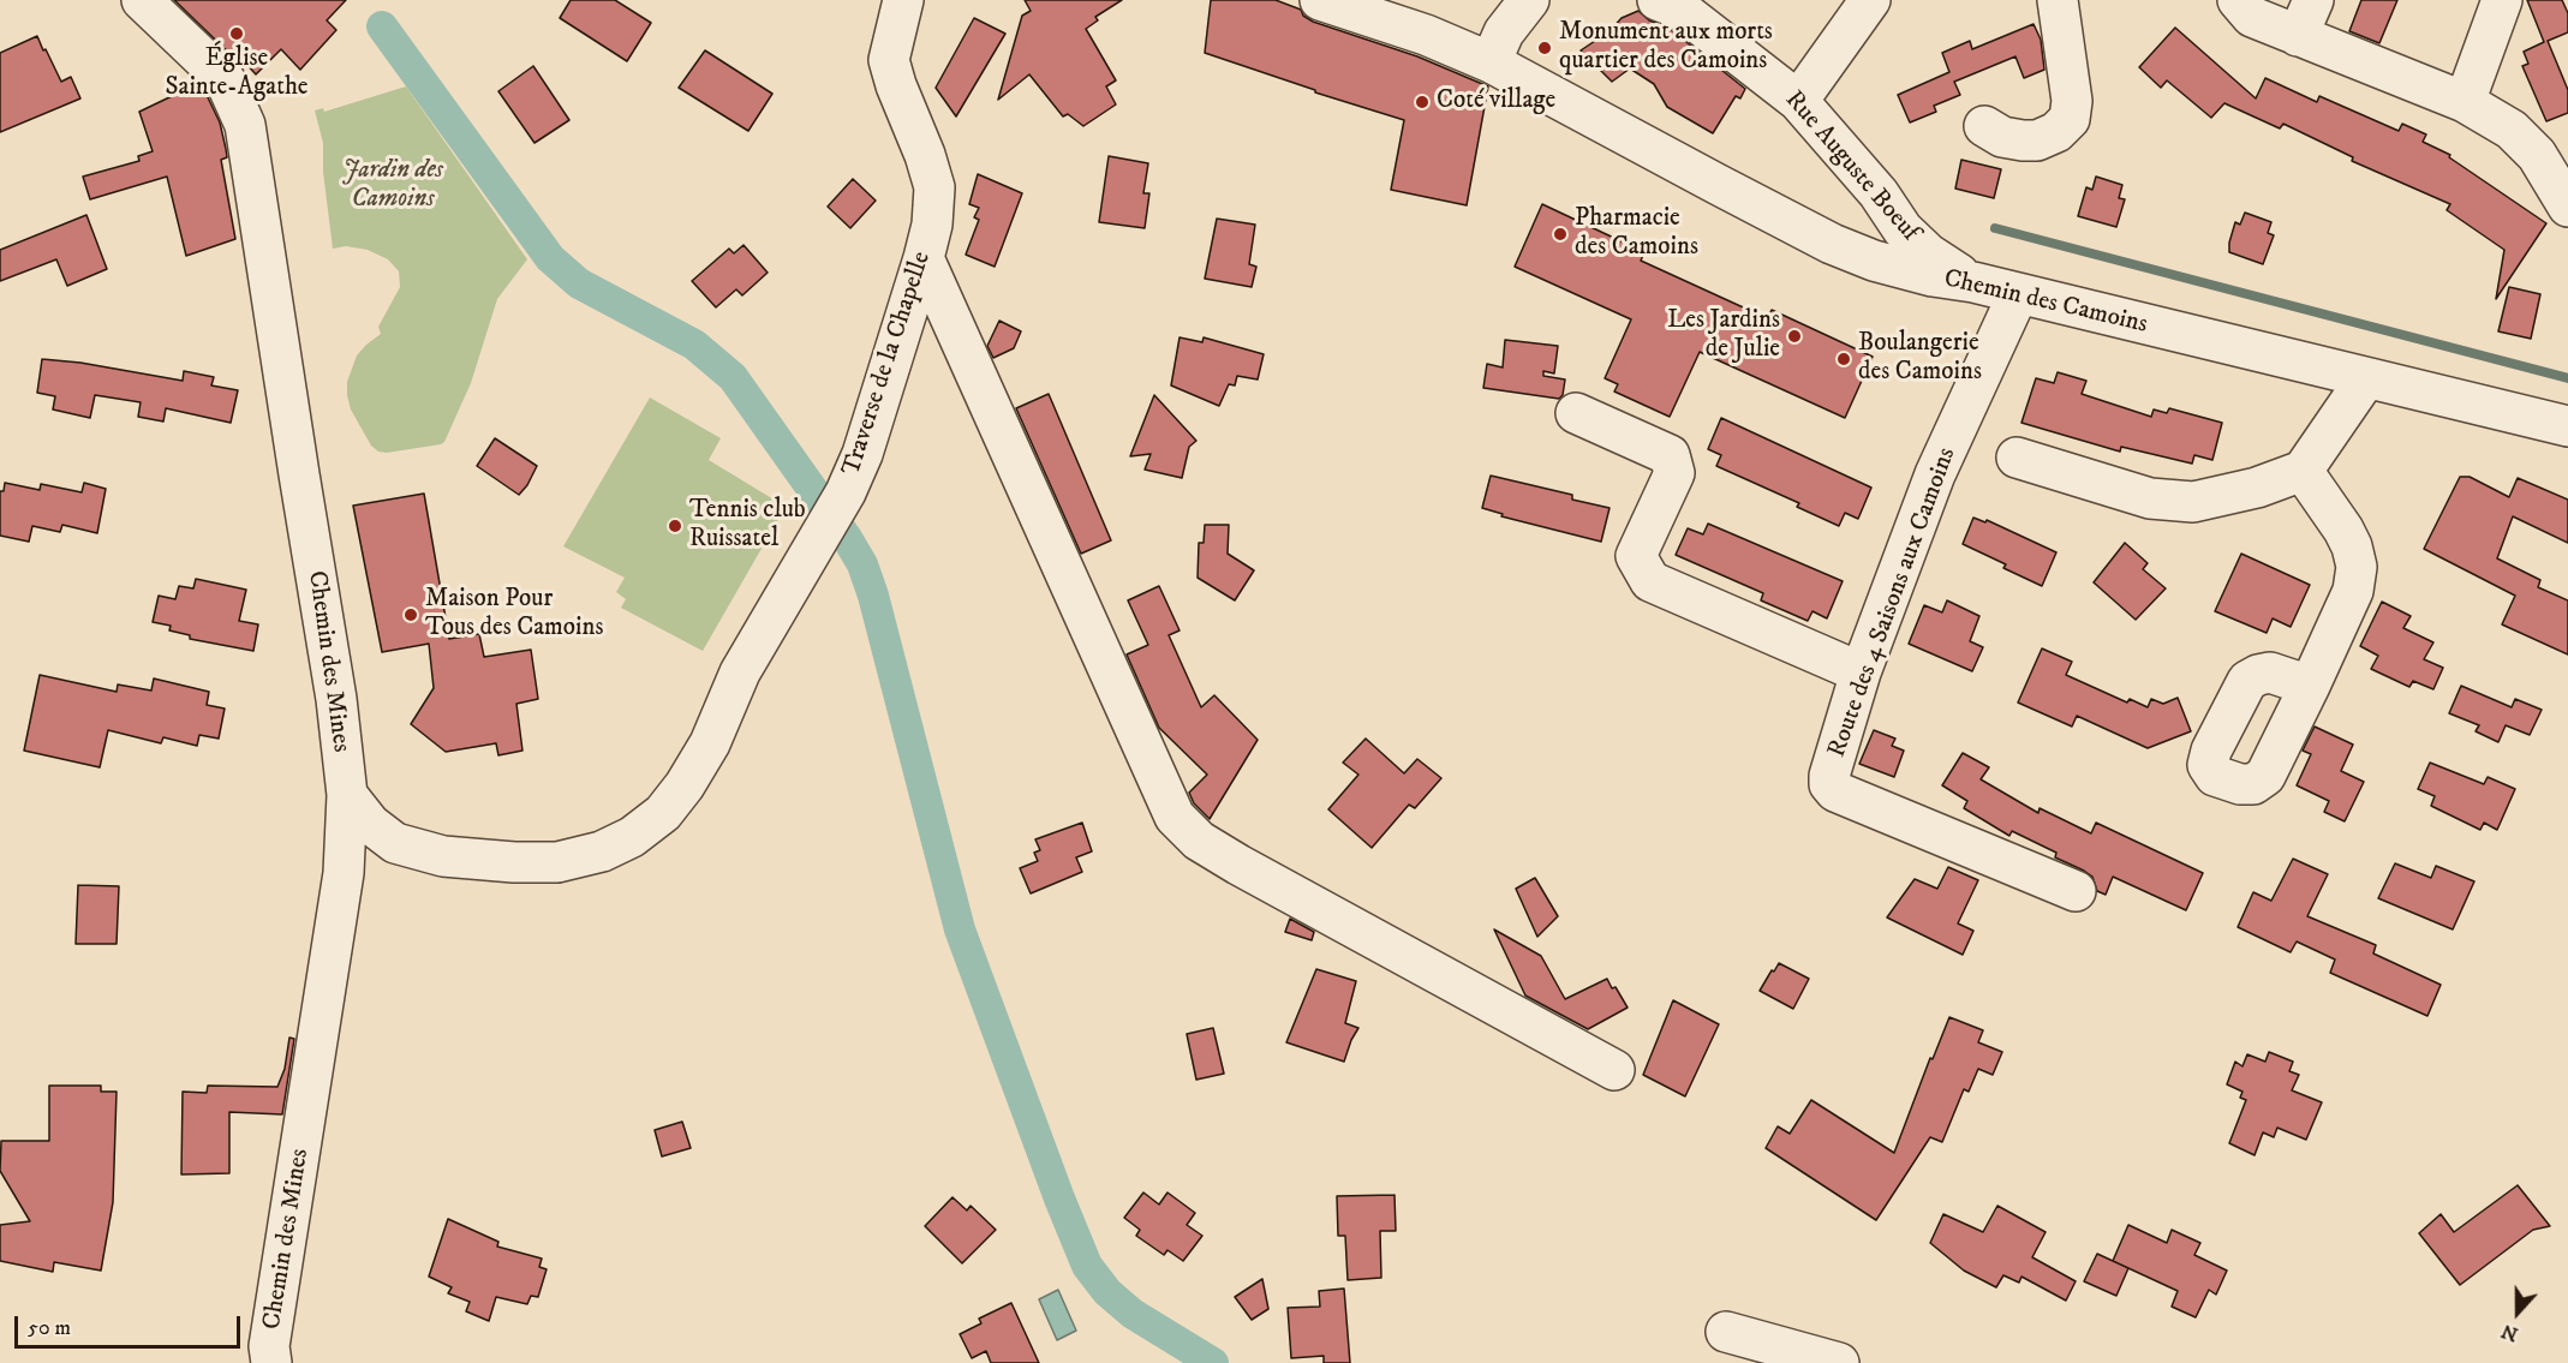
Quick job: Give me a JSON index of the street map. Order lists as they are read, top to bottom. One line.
{"streets":{"street":["Rue Auguste Boeuf","Chemin des Camoins","Traverse de la Chapelle","Route des 4 Saisons aux Camoins","Chemin des Mines"]},"crossings":[["Rue Auguste Boeuf","Chemin des Camoins"],["Chemin des Camoins","Route des 4 Saisons aux Camoins"],["Traverse de la Chapelle","Chemin des Mines"]],"parks":["Jardin des Camoins"],"places":["Église Sainte-Agathe","Monument aux morts quartier des Camoins","Coté village","Pharmacie des Camoins","Les Jardins de Julie","Boulangerie des Camoins","Tennis club Ruissatel","Maison Pour Tous des Camoins"],"scale_bar":"50 m","north":"bottom"}
